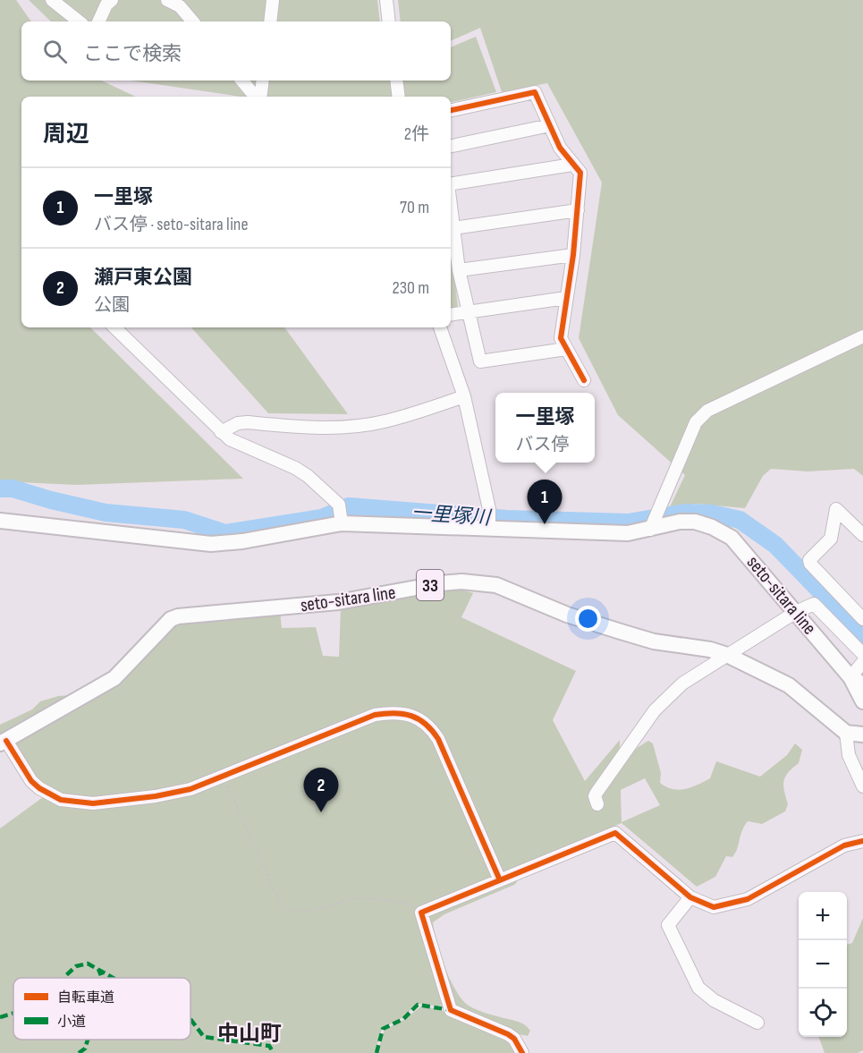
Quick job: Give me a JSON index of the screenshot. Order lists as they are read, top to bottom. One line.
{"streets":{"main road":["33","seto-sitara line"]},"districts":["中山町"],"water":["一里塚川"],"legend":["自転車道","小道"],"page":{"search":"ここで検索","heading":["周辺","2件"],"list":[{"mark":"1","name":"一里塚","note":"バス停 · seto-sitara line","value":"70 m"},{"mark":"2","name":"瀬戸東公園","note":"公園","value":"230 m"}],"popup":["一里塚","バス停"],"pins":["1","2"],"map_buttons":["+","−"]}}
